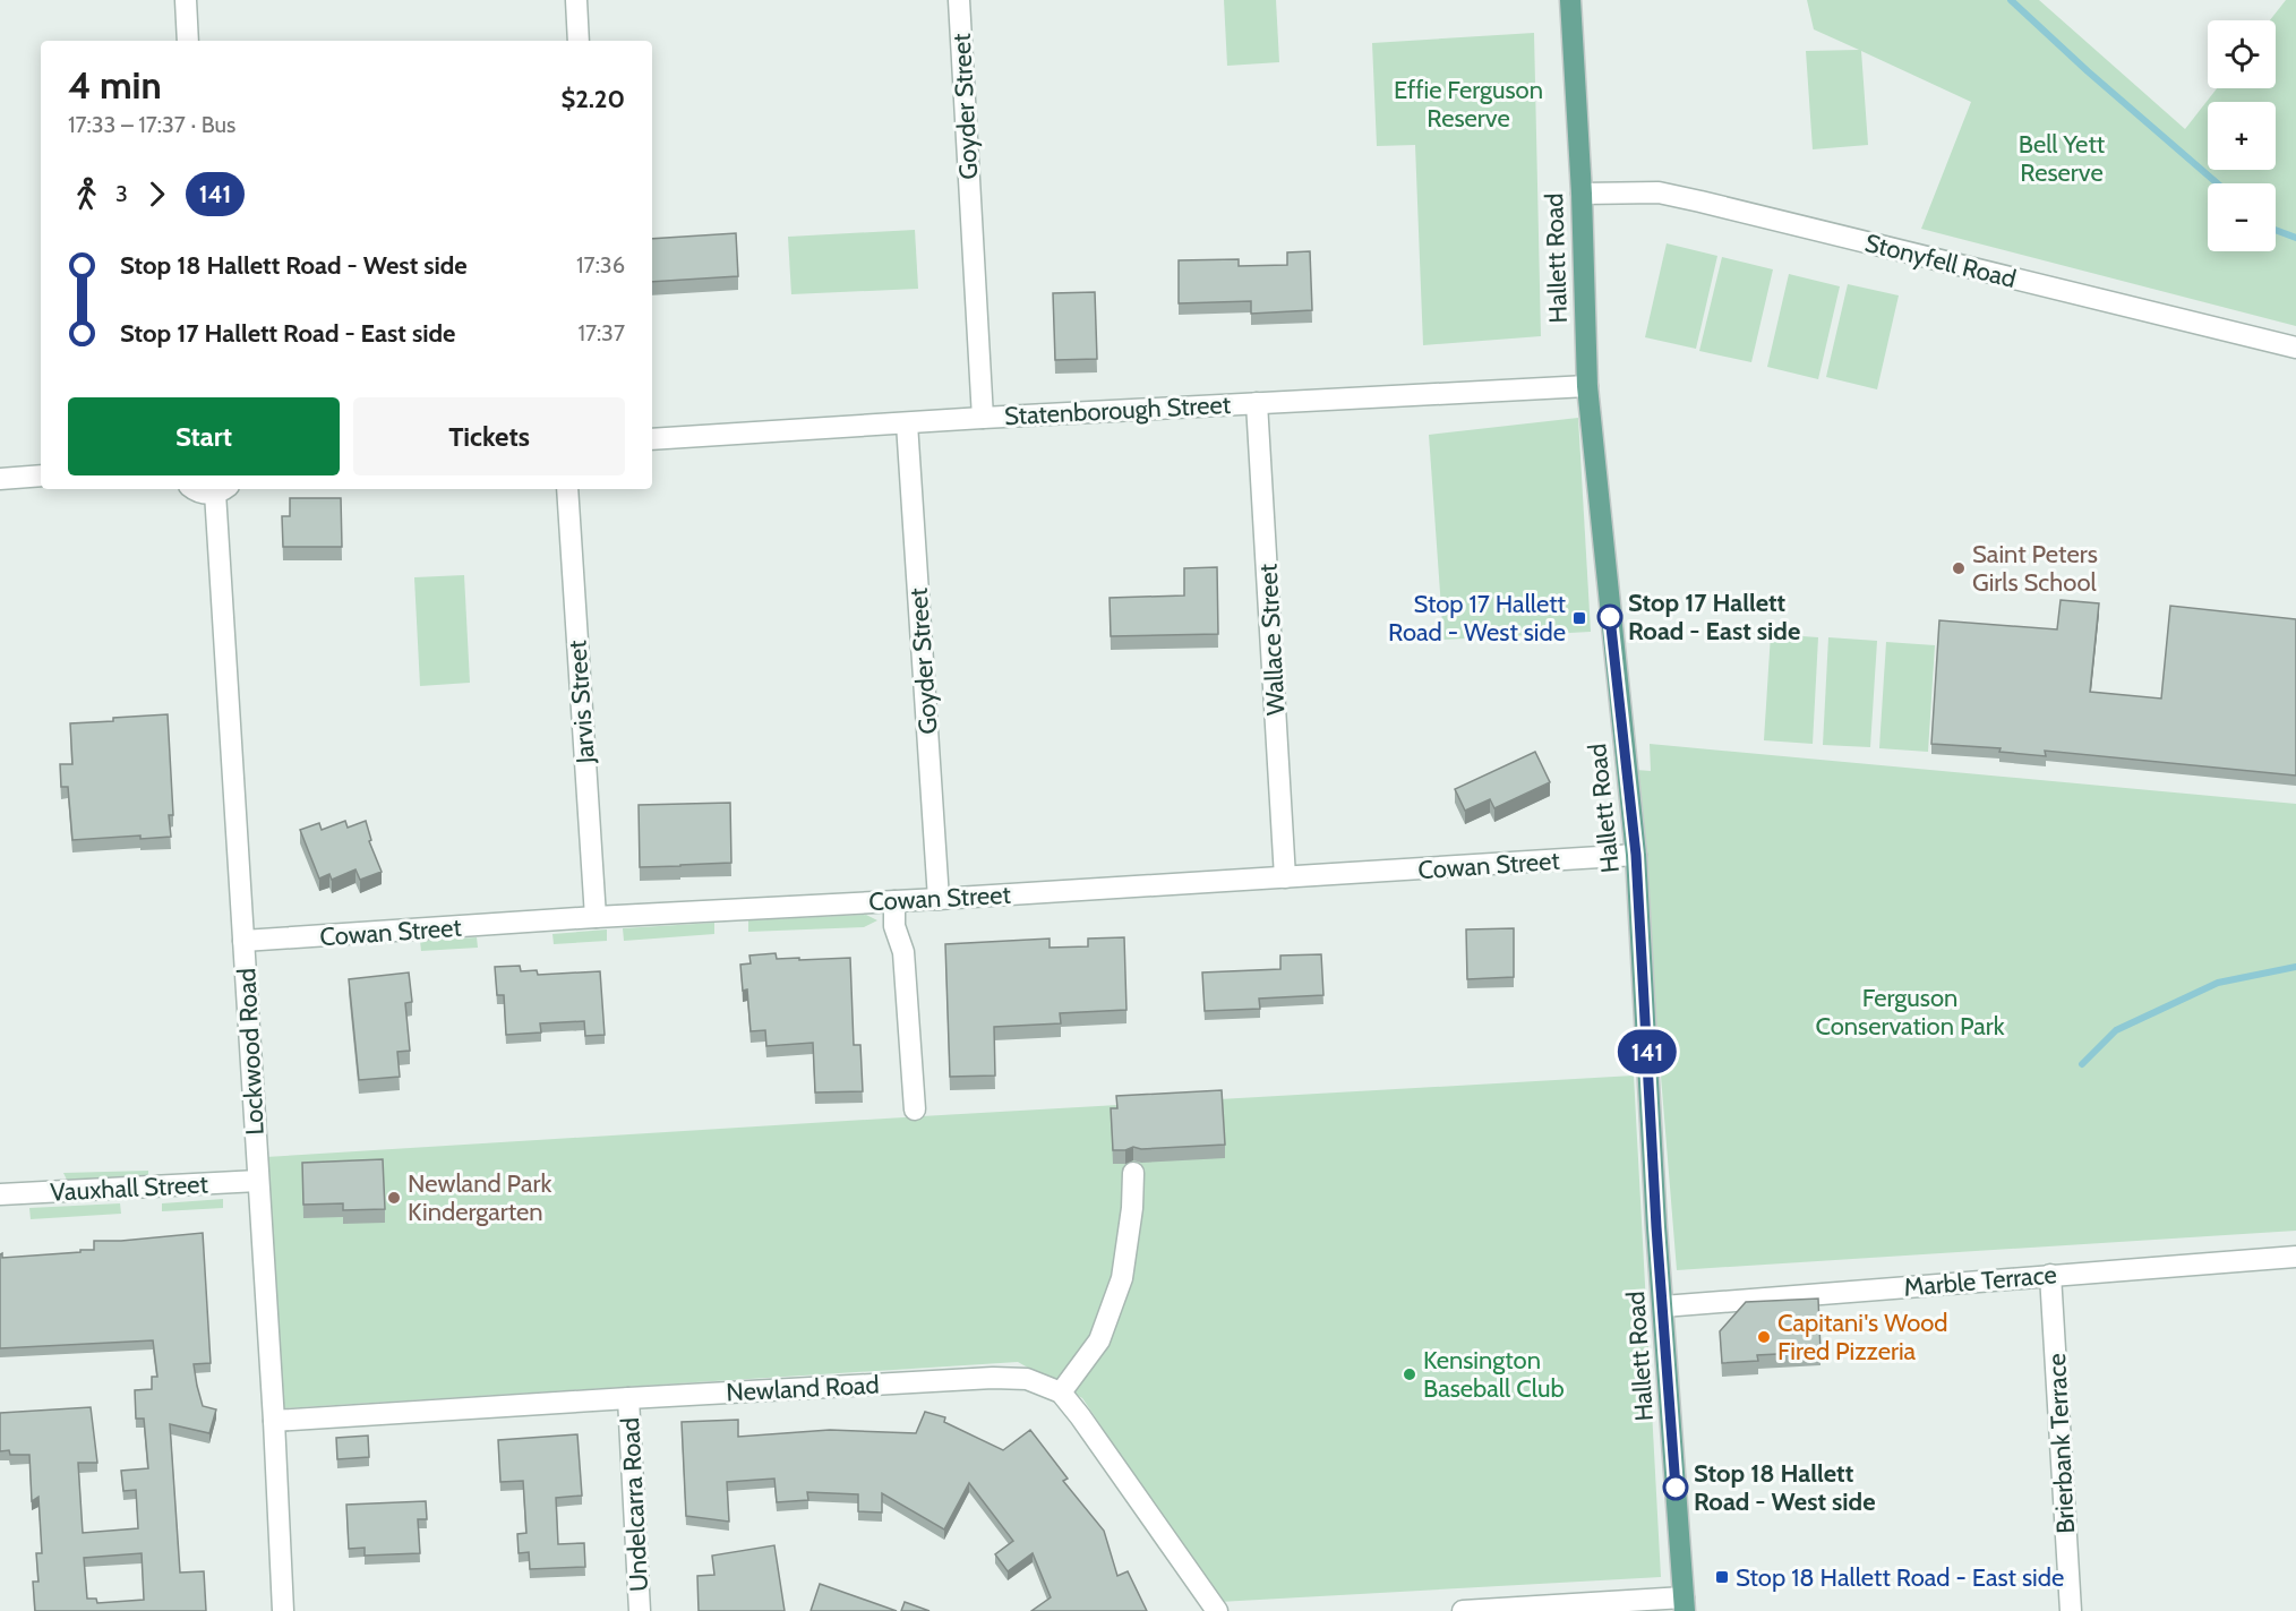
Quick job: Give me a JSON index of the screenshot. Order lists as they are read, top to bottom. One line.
{"streets":{"main road":["Hallett Road"],"street":["Goyder Street","Stonyfell Road","Statenborough Street","Wallace Street","Jarvis Street","Cowan Street","Lockwood Road","Vauxhall Street","Marble Terrace","Newland Road","Brierbank Terrace","Undelcarra Road"]},"crossings":[["Goyder Street","Statenborough Street"],["Goyder Street","Cowan Street"],["Hallett Road","Stonyfell Road"],["Hallett Road","Statenborough Street"],["Hallett Road","Cowan Street"],["Hallett Road","Marble Terrace"],["Statenborough Street","Wallace Street"],["Wallace Street","Cowan Street"],["Jarvis Street","Cowan Street"],["Cowan Street","Lockwood Road"],["Lockwood Road","Vauxhall Street"],["Lockwood Road","Newland Road"],["Marble Terrace","Brierbank Terrace"],["Newland Road","Undelcarra Road"]],"parks":["Effie Ferguson Reserve","Bell Yett Reserve","Ferguson Conservation Park"],"places":{"other":["Saint Peters Girls School","Stop 17 Hallett Road - East side","Newland Park Kindergarten","Capitani's Wood Fired Pizzeria","Kensington Baseball Club","Stop 18 Hallett Road - West side"],"transit":["Stop 17 Hallett Road - West side","Stop 18 Hallett Road - East side"]},"lines":["bus line 141"],"page":{"on_map":"141","map_buttons":["+","−"],"heading":["4 min","17:33 – 17:37 · Bus","$2.20"],"legs":["3","141"],"list":[{"name":"Stop 18 Hallett Road - West side","value":"17:36"},{"name":"Stop 17 Hallett Road - East side","value":"17:37"}],"buttons":["Start","Tickets"]}}
